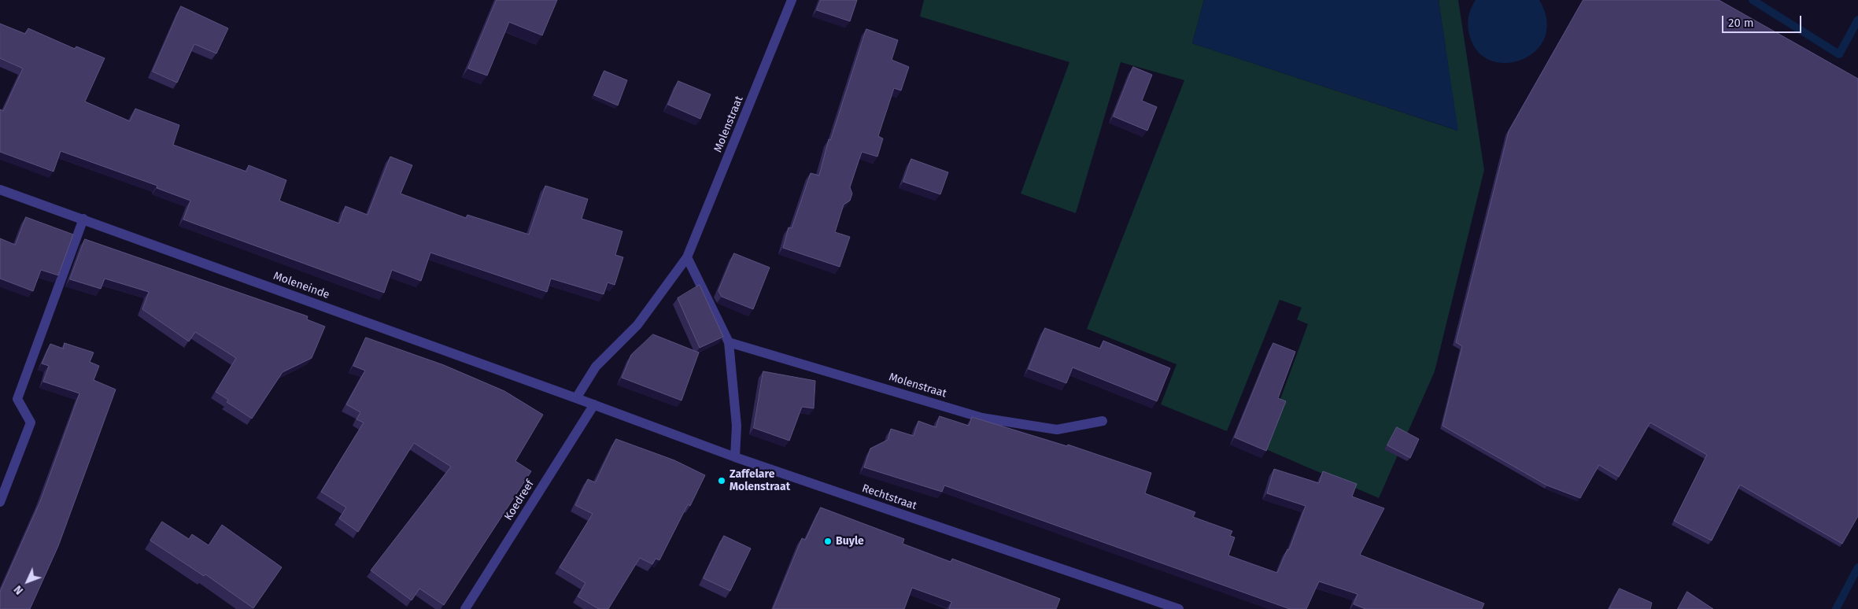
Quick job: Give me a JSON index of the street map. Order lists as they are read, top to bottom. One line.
{"streets":{"street":["Molenstraat","Moleneinde","Rechtstraat","Koedreef"]},"crossings":[["Molenstraat","Moleneinde"],["Moleneinde","Rechtstraat"],["Moleneinde","Koedreef"],["Rechtstraat","Koedreef"]],"places":["Zaffelare Molenstraat","Buyle"],"scale_bar":"20 m","north":"bottom left"}
